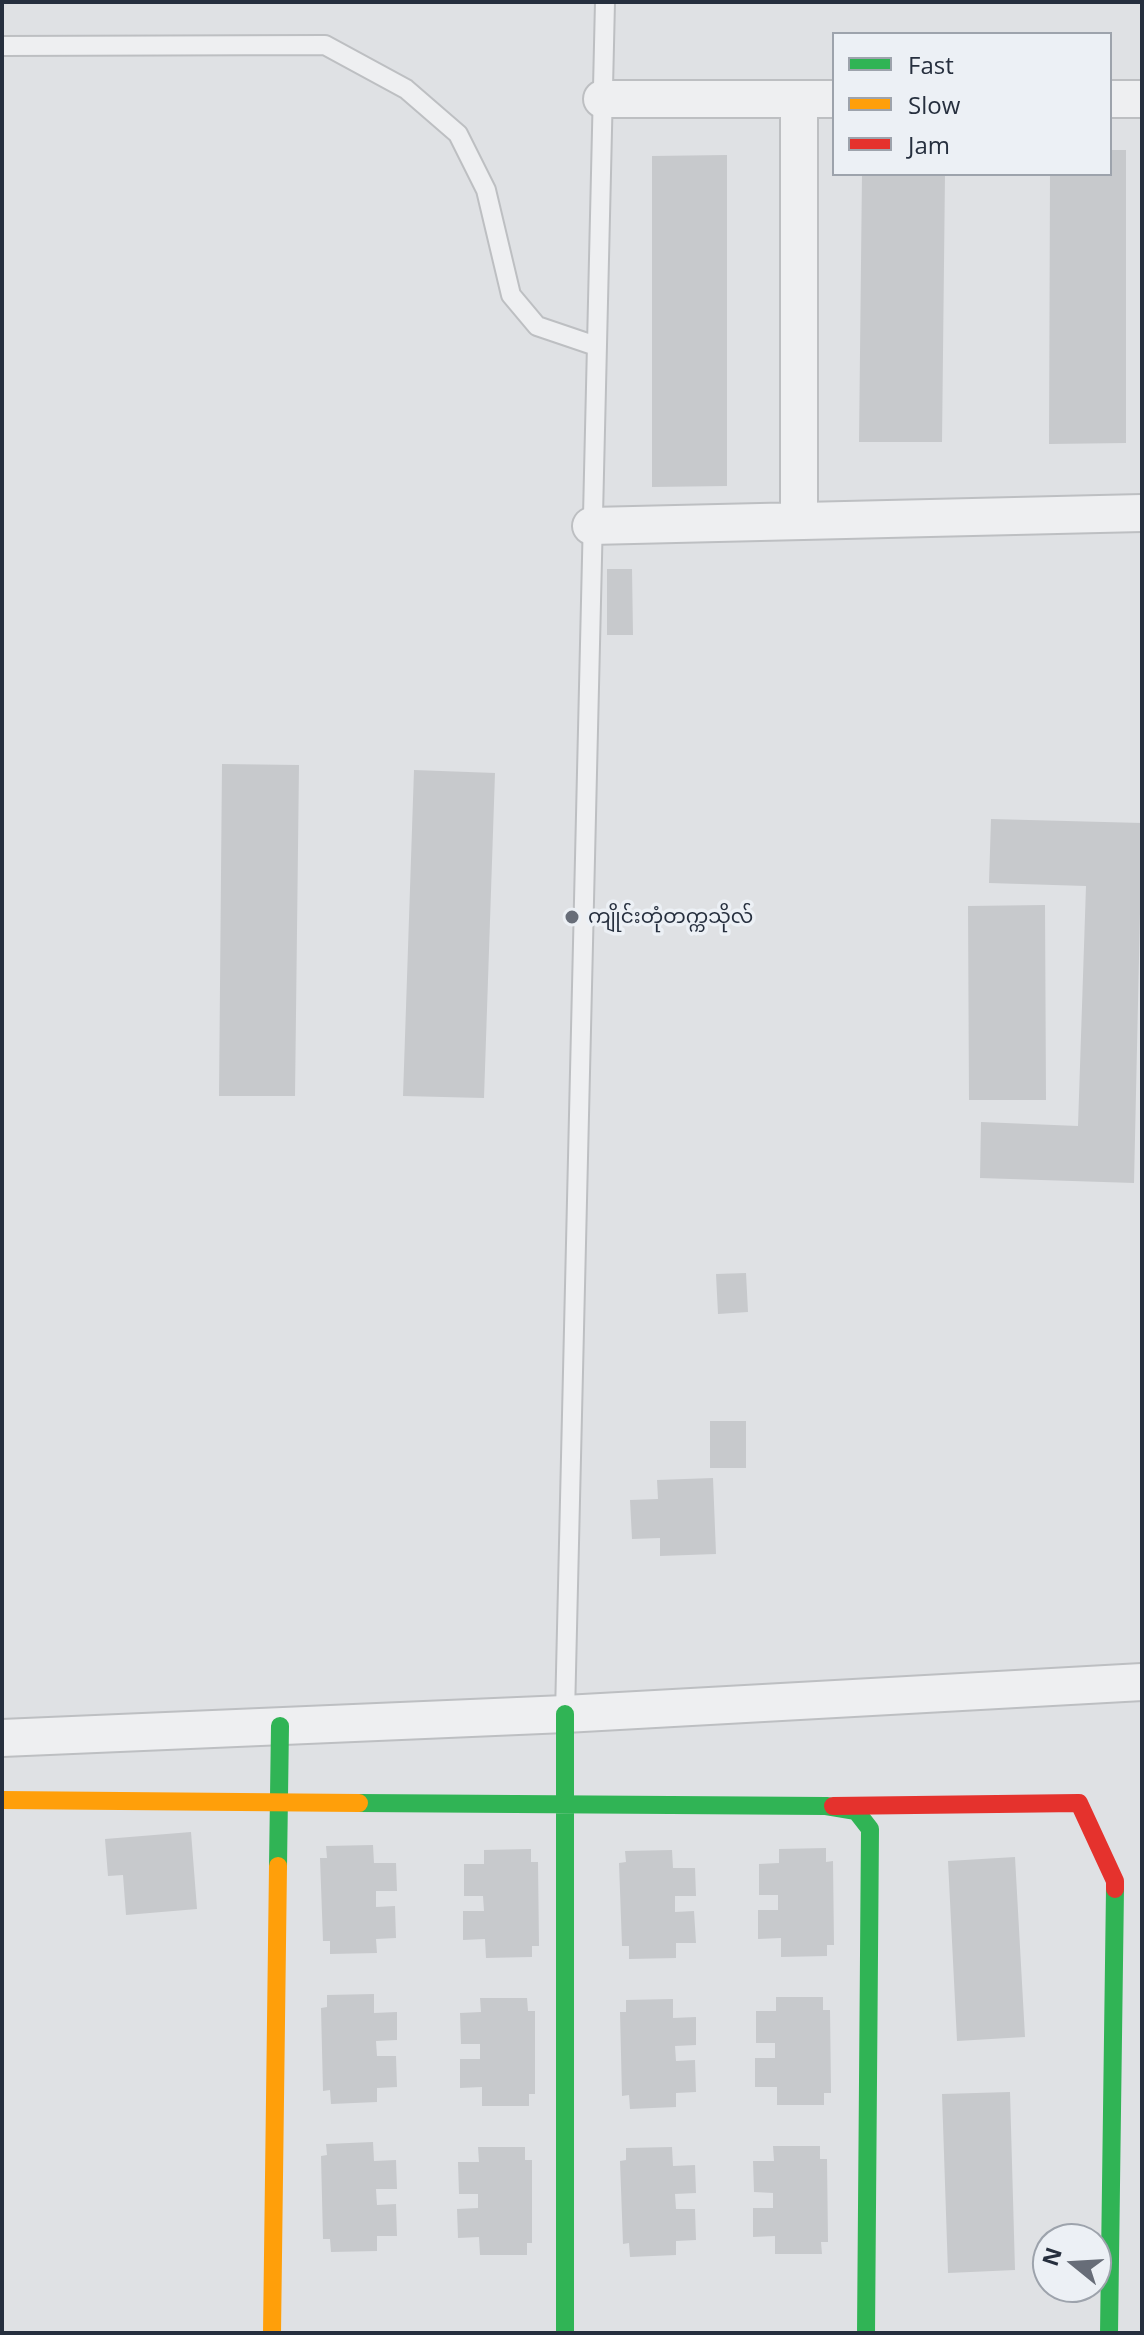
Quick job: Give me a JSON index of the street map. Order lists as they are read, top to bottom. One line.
{"places":["ကျိုင်းတုံတက္ကသိုလ်"],"legend":["Fast","Slow","Jam"],"north":"left"}
